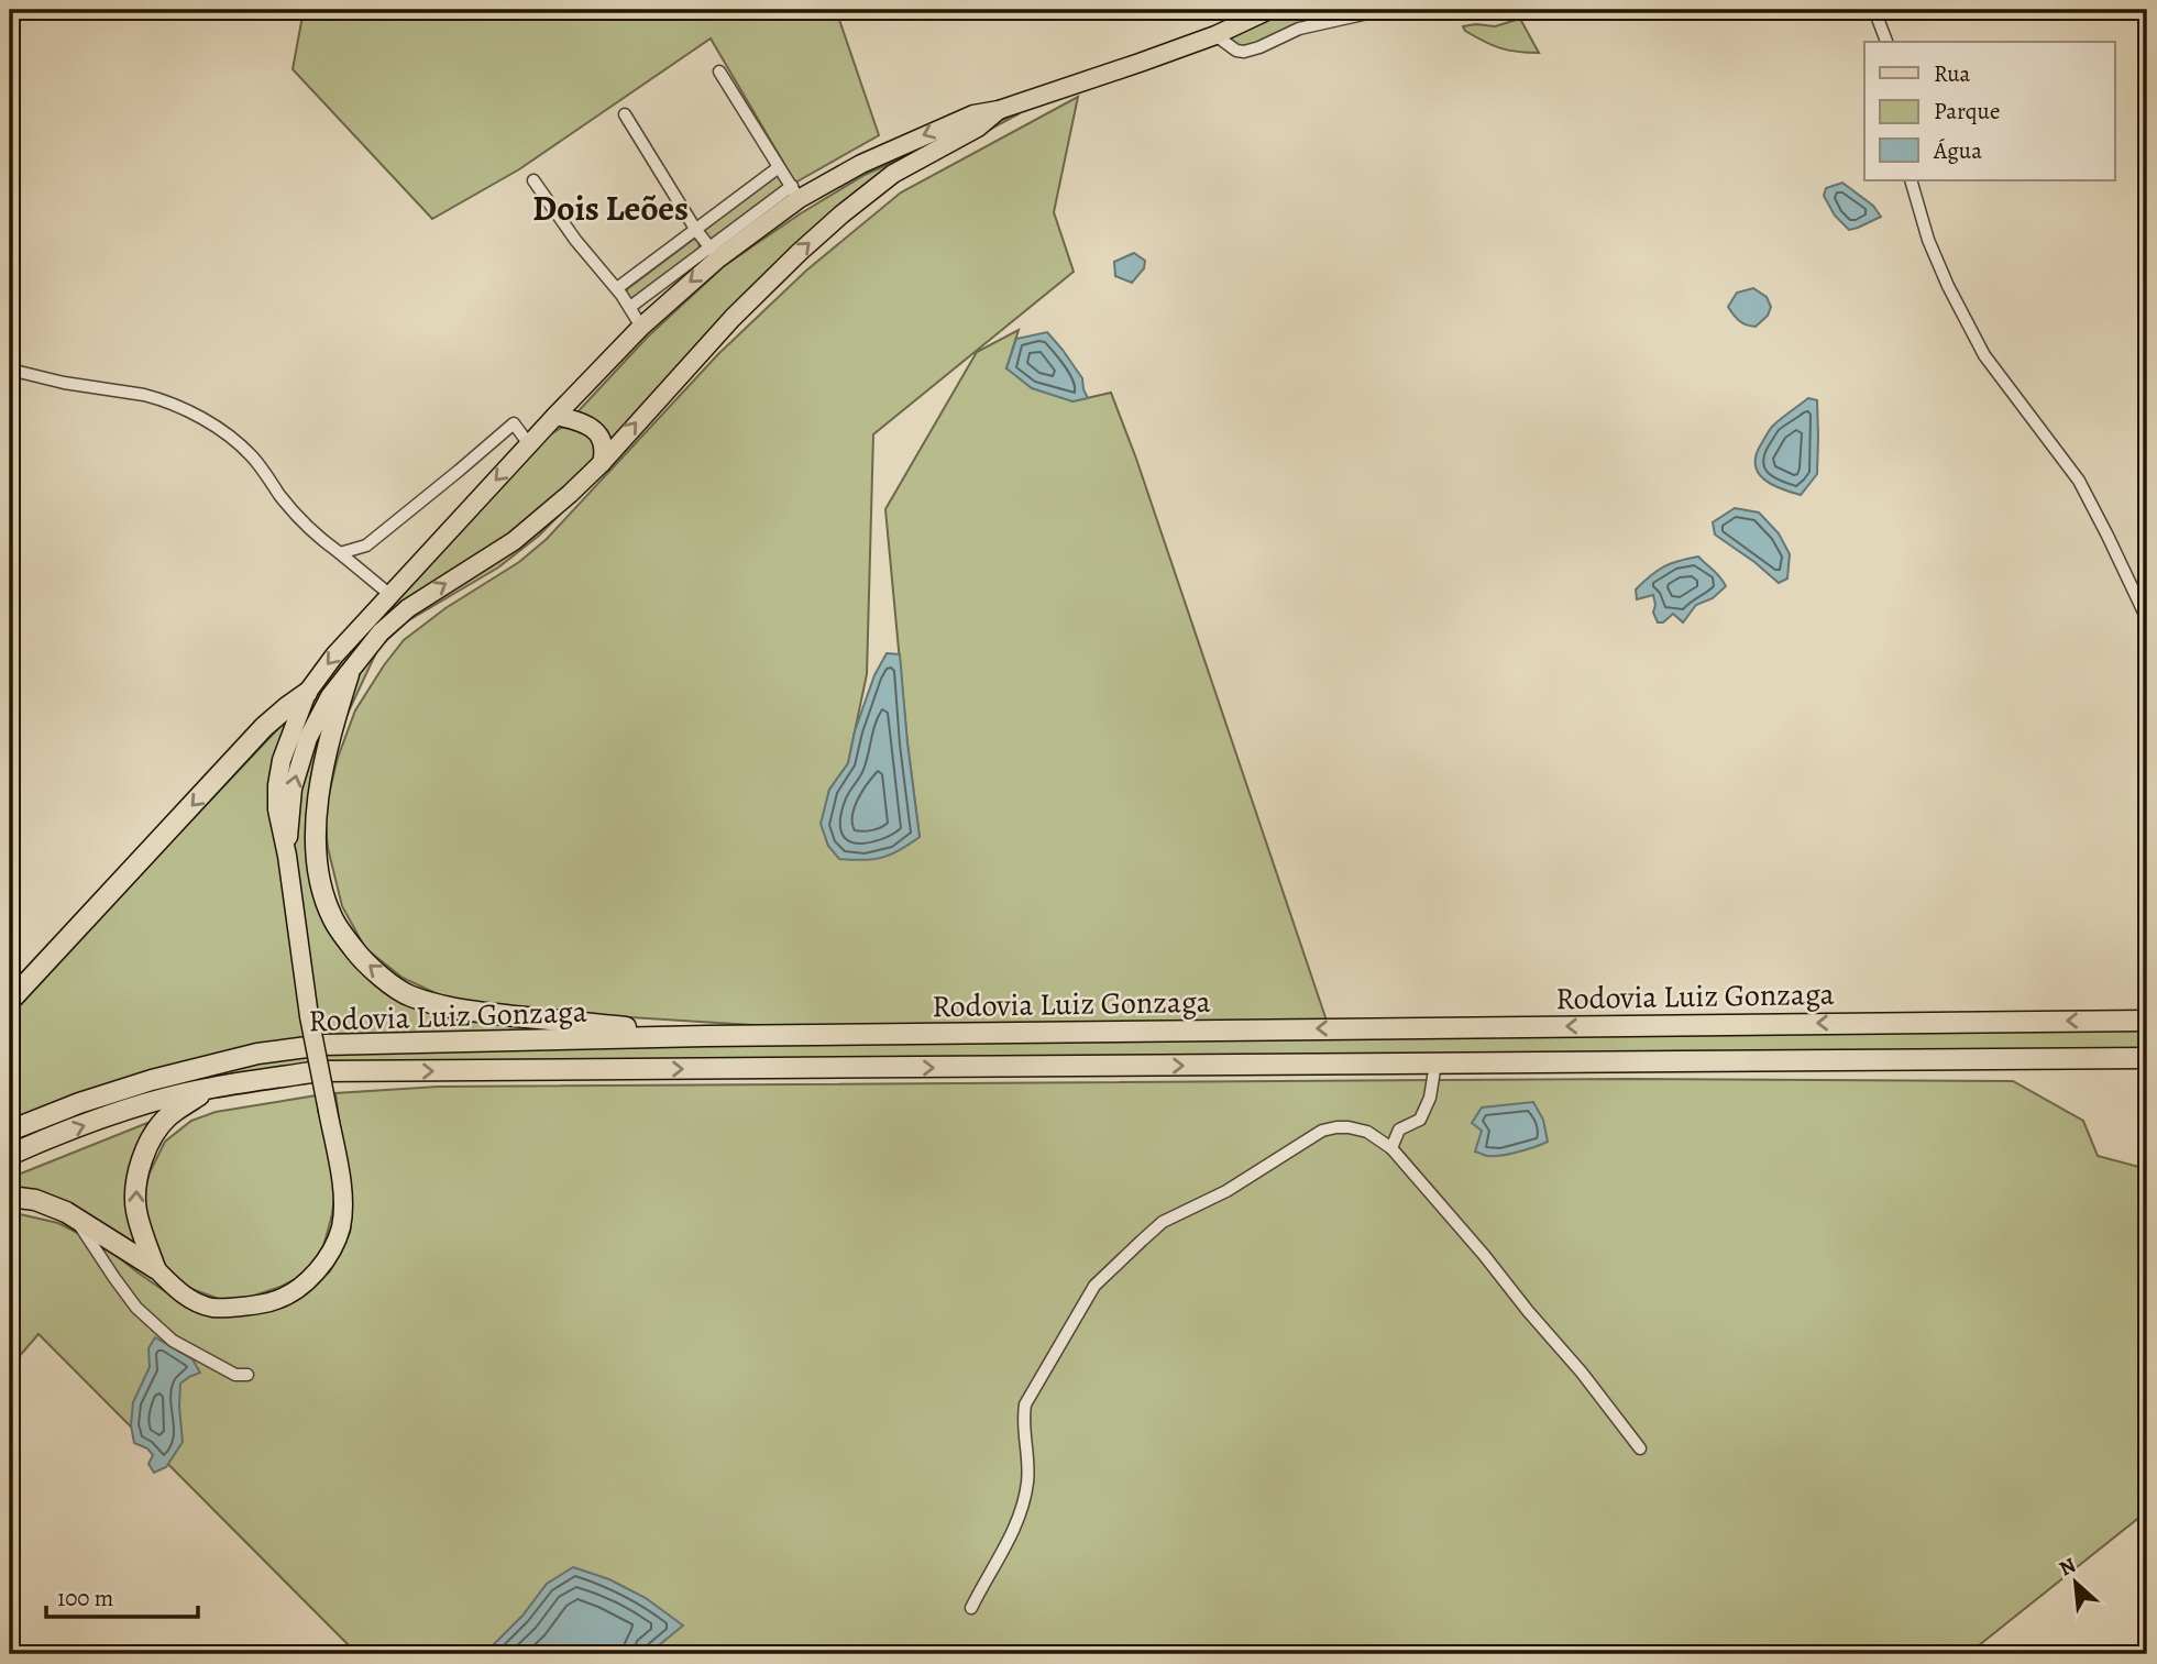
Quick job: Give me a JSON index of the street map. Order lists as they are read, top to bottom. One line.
{"streets":{"highway":["Rodovia Luiz Gonzaga"]},"districts":["Dois Leões"],"legend":["Rua","Parque","Água"],"scale_bar":"100 m","north":"top left"}
